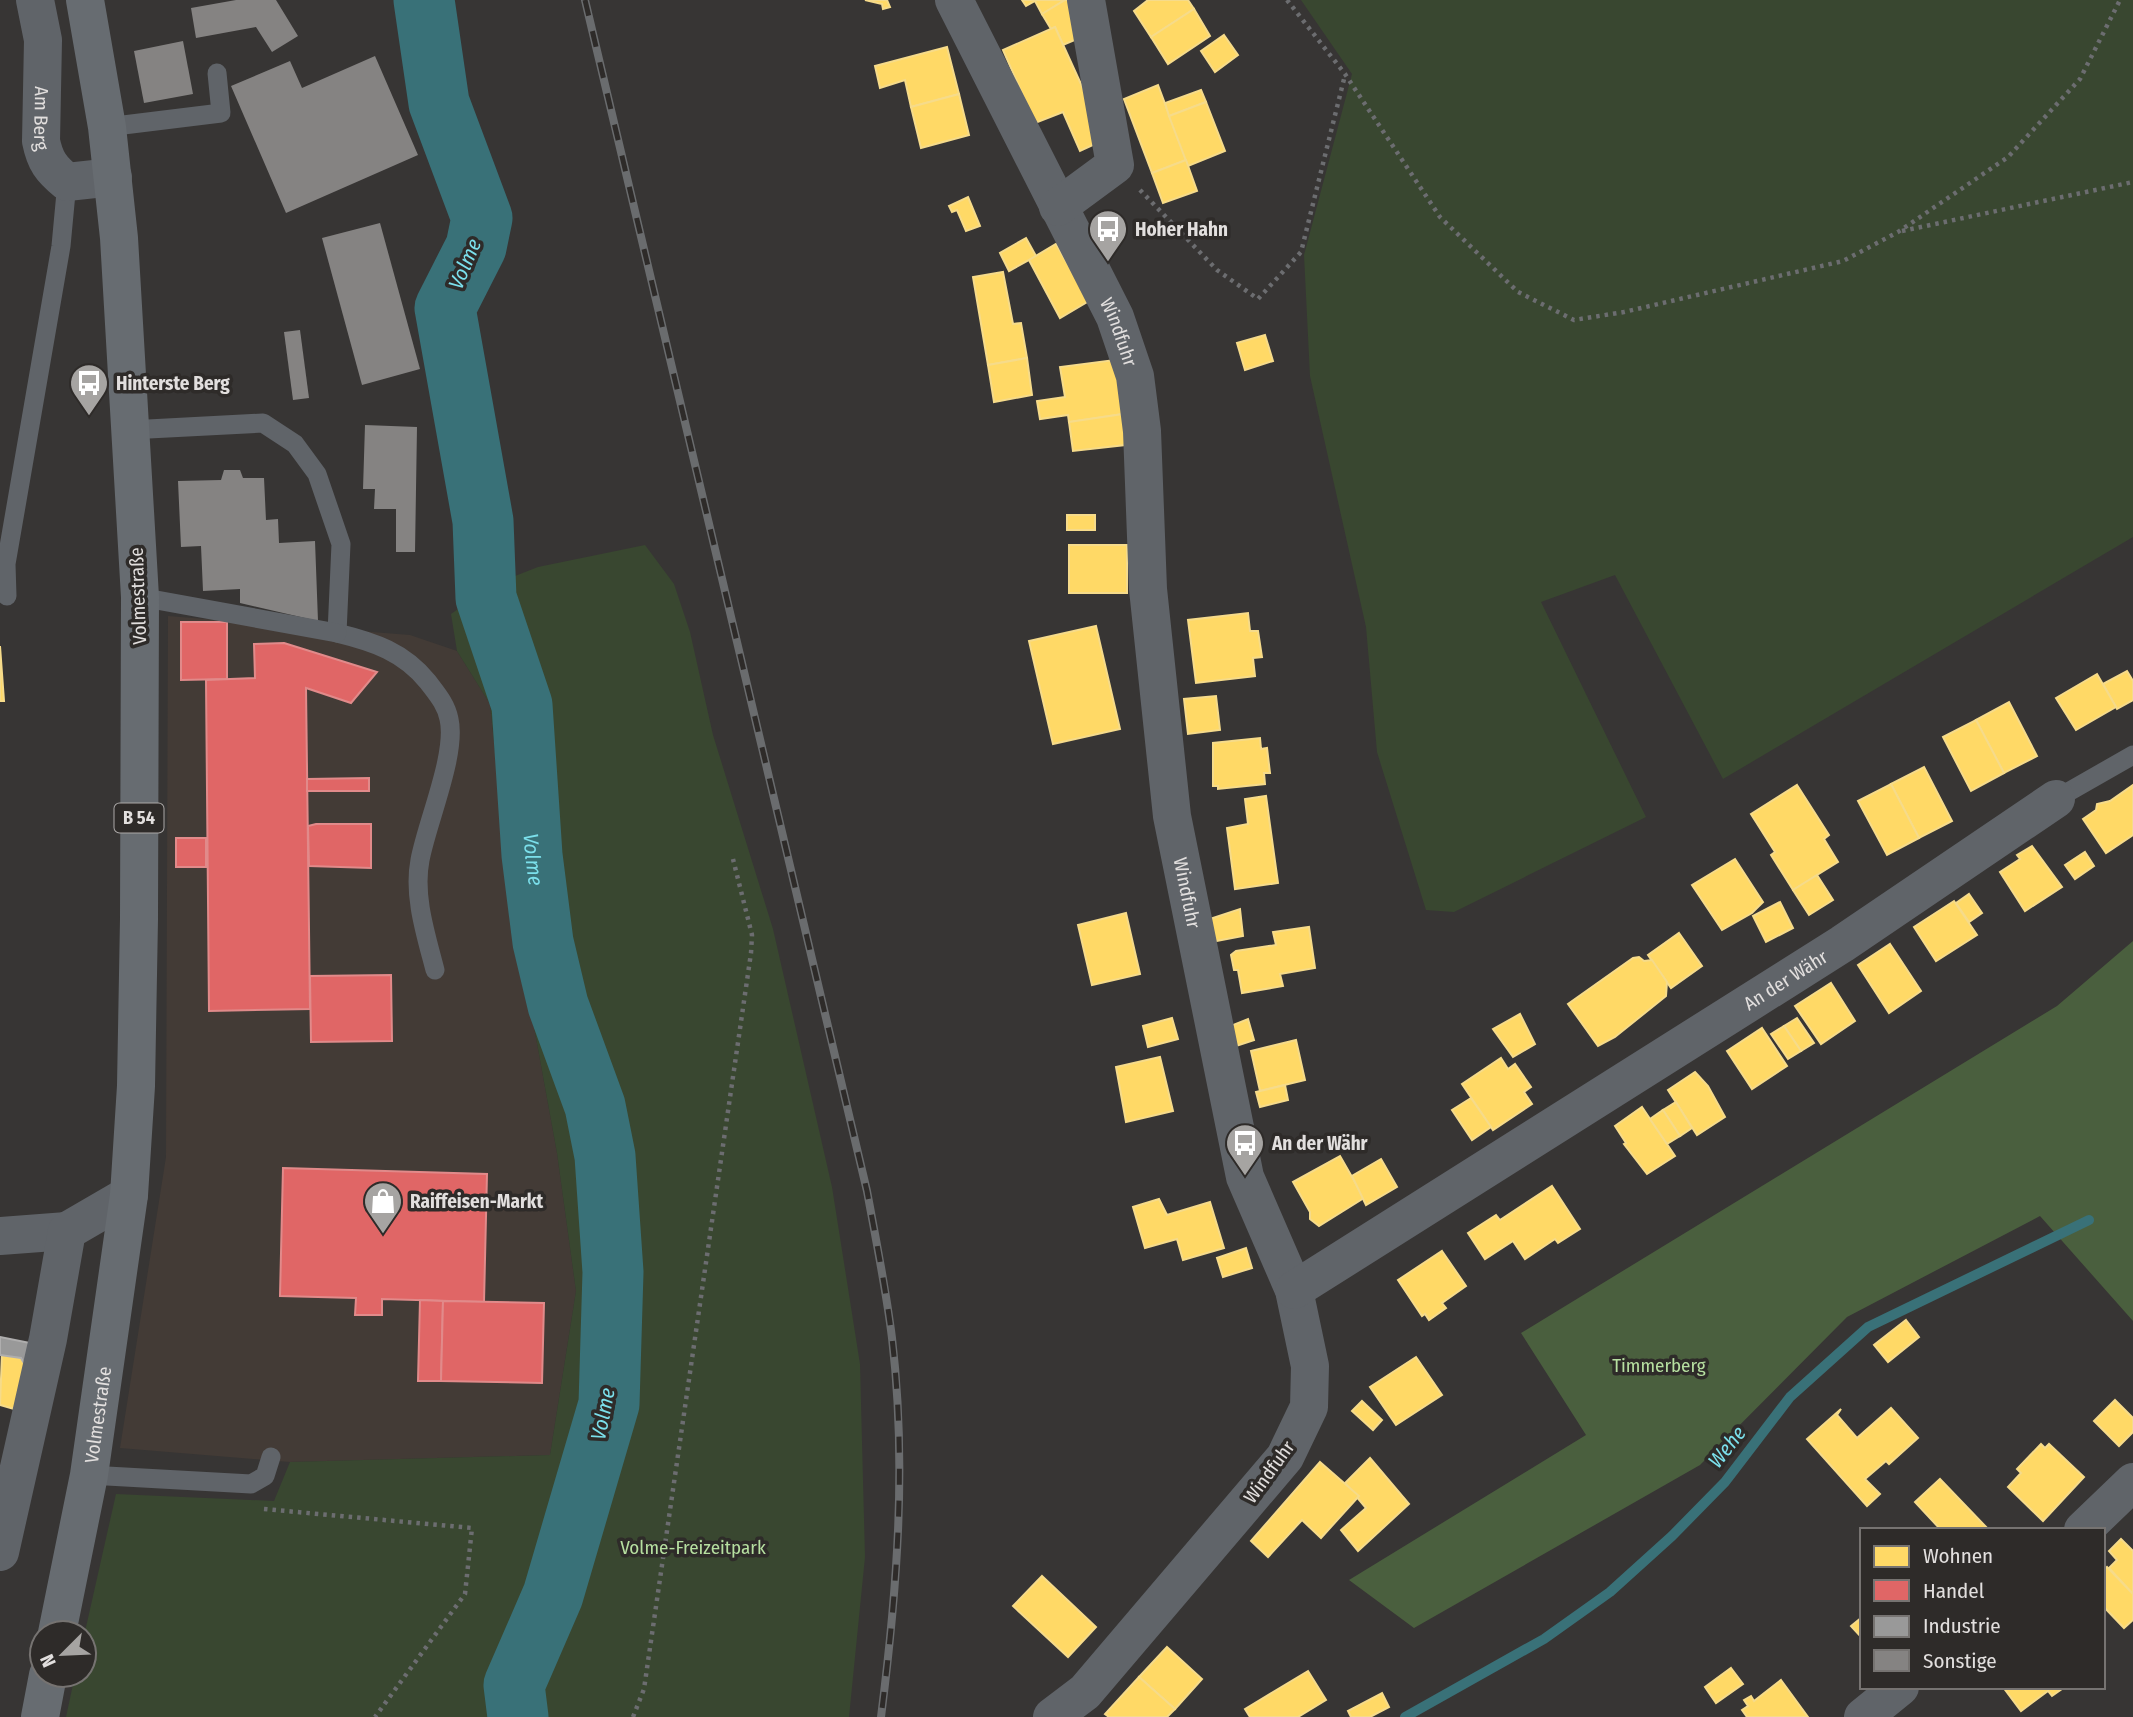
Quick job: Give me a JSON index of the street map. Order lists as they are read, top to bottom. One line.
{"streets":{"main road":["Volmestraße","B 54"],"street":["Am Berg","Windfuhr","An der Währ"]},"crossings":[["Windfuhr","An der Währ"]],"water":["Volme","Wehe"],"parks":["Timmerberg","Volme-Freizeitpark"],"places":{"bus stop":["Hoher Hahn","Hinterste Berg","An der Währ"],"shop":["Raiffeisen-Markt"]},"legend":["Wohnen","Handel","Industrie","Sonstige"],"north":"bottom left"}
